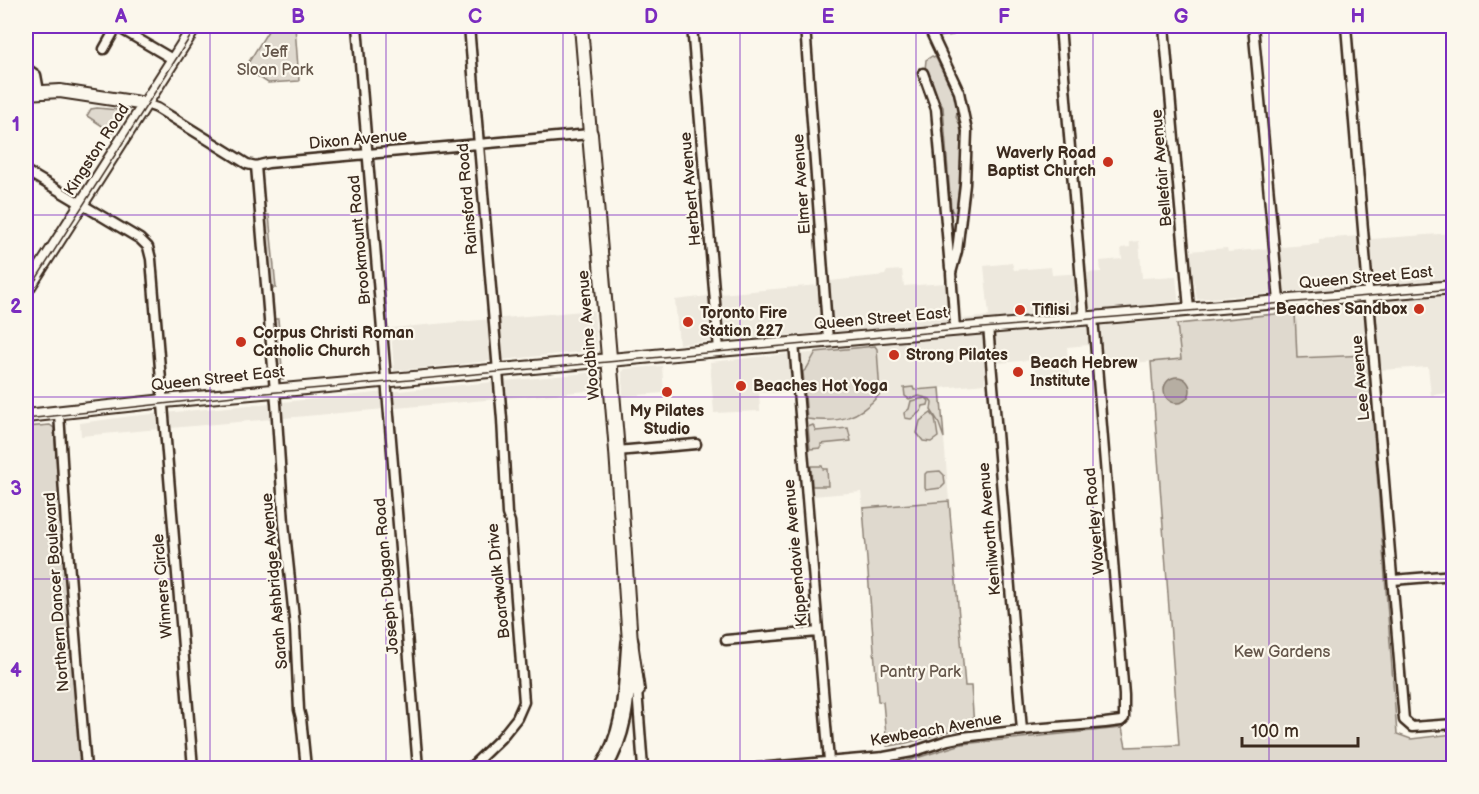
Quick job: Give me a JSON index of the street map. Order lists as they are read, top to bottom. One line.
{"streets":{"highway":["Woodbine Avenue"],"main road":["Kingston Road","Queen Street East"],"street":["Dixon Avenue","Bellefair Avenue","Elmer Avenue","Herbert Avenue","Rainsford Road","Brookmount Road","Lee Avenue","Waverley Road","Kenilworth Avenue","Kippendavie Avenue","Joseph Duggan Road","Sarah Ashbridge Avenue","Boardwalk Drive","Winners Circle","Northern Dancer Boulevard","Kewbeach Avenue"]},"crossings":[["Dixon Avenue","Rainsford Road"],["Dixon Avenue","Brookmount Road"],["Dixon Avenue","Woodbine Avenue"],["Dixon Avenue","Sarah Ashbridge Avenue"],["Kingston Road","Winners Circle"],["Bellefair Avenue","Queen Street East"],["Elmer Avenue","Queen Street East"],["Herbert Avenue","Queen Street East"],["Rainsford Road","Queen Street East"],["Rainsford Road","Boardwalk Drive"],["Brookmount Road","Queen Street East"],["Brookmount Road","Joseph Duggan Road"],["Queen Street East","Woodbine Avenue"],["Queen Street East","Lee Avenue"],["Queen Street East","Waverley Road"],["Queen Street East","Kenilworth Avenue"],["Queen Street East","Kippendavie Avenue"],["Queen Street East","Joseph Duggan Road"],["Queen Street East","Sarah Ashbridge Avenue"],["Queen Street East","Boardwalk Drive"],["Queen Street East","Winners Circle"],["Queen Street East","Northern Dancer Boulevard"],["Waverley Road","Kewbeach Avenue"],["Kenilworth Avenue","Kewbeach Avenue"],["Kippendavie Avenue","Kewbeach Avenue"]],"parks":["Jeff Sloan Park","Kew Gardens","Pantry Park"],"places":["Waverly Road Baptist Church","Beaches Sandbox","Tiflisi","Toronto Fire Station 227","Corpus Christi Roman Catholic Church","Strong Pilates","Beach Hebrew Institute","Beaches Hot Yoga","My Pilates Studio"],"scale_bar":"100 m","grid":{"columns":["A","B","C","D","E","F","G","H"],"rows":["1","2","3","4"]}}
